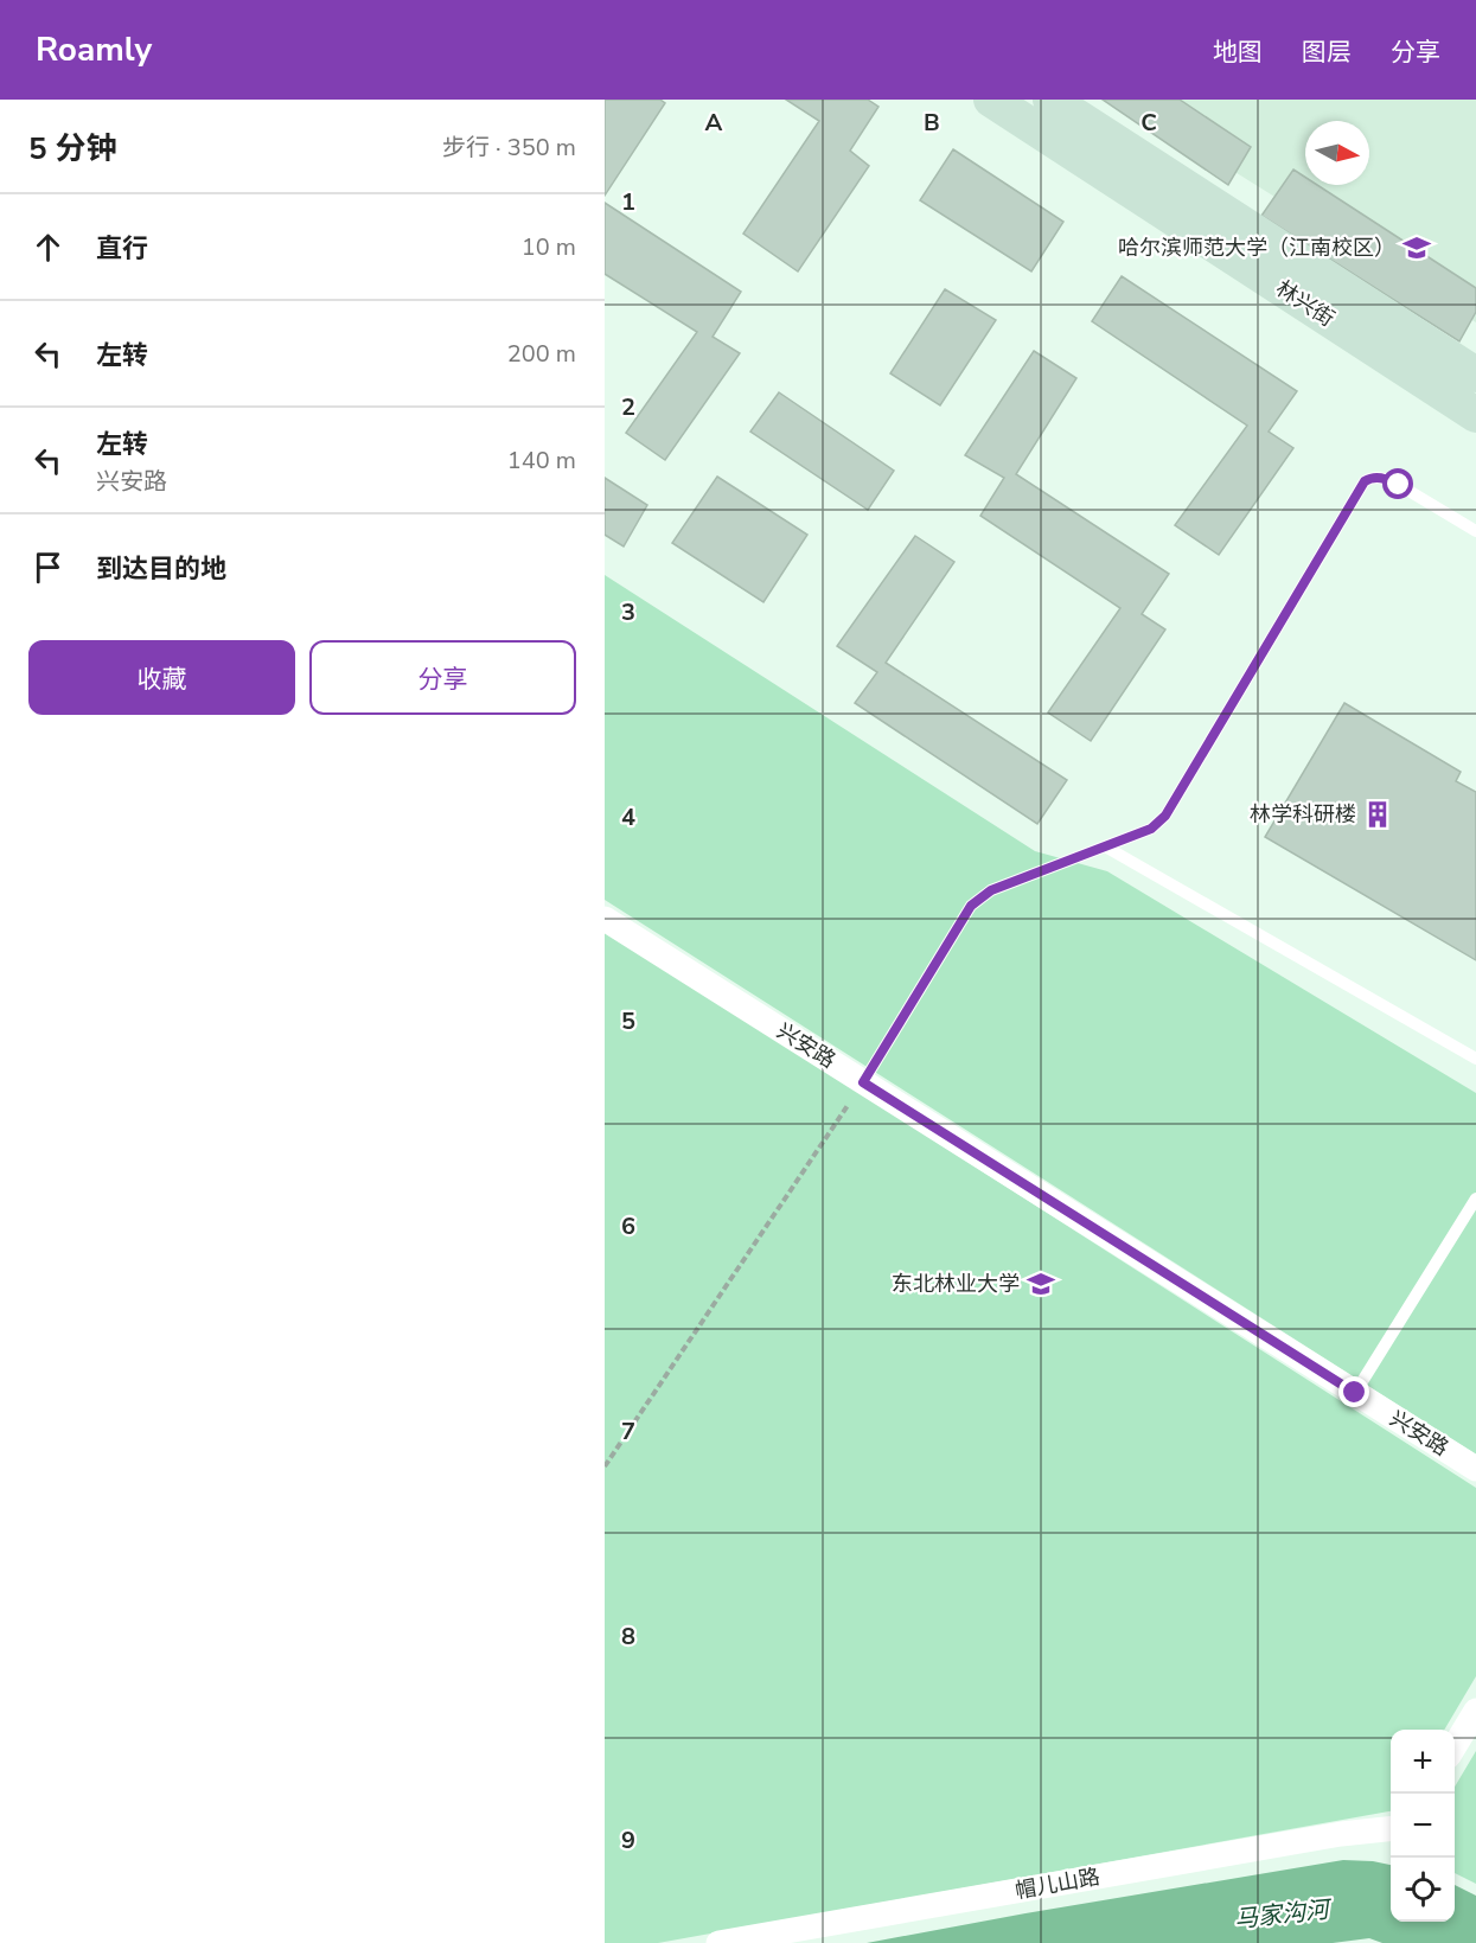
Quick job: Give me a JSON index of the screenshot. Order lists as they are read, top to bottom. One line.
{"streets":{"main road":["林兴街"],"street":["兴安路","帽儿山路"]},"water":["马家沟河"],"places":{"school or university":["哈尔滨师范大学（江南校区）","东北林业大学"],"building":["林学科研楼"]},"north":"right","page":{"header":"Roamly","nav":["地图","图层","分享"],"heading":["5 分钟","步行 · 350 m"],"list":[["直行","10 m"],["左转","200 m"],["左转","兴安路","140 m"],"到达目的地"],"buttons":["收藏","分享"],"map_buttons":["+","−"]},"grid":{"columns":["A","B","C"],"rows":["1","2","3","4","5","6","7","8","9"]}}
